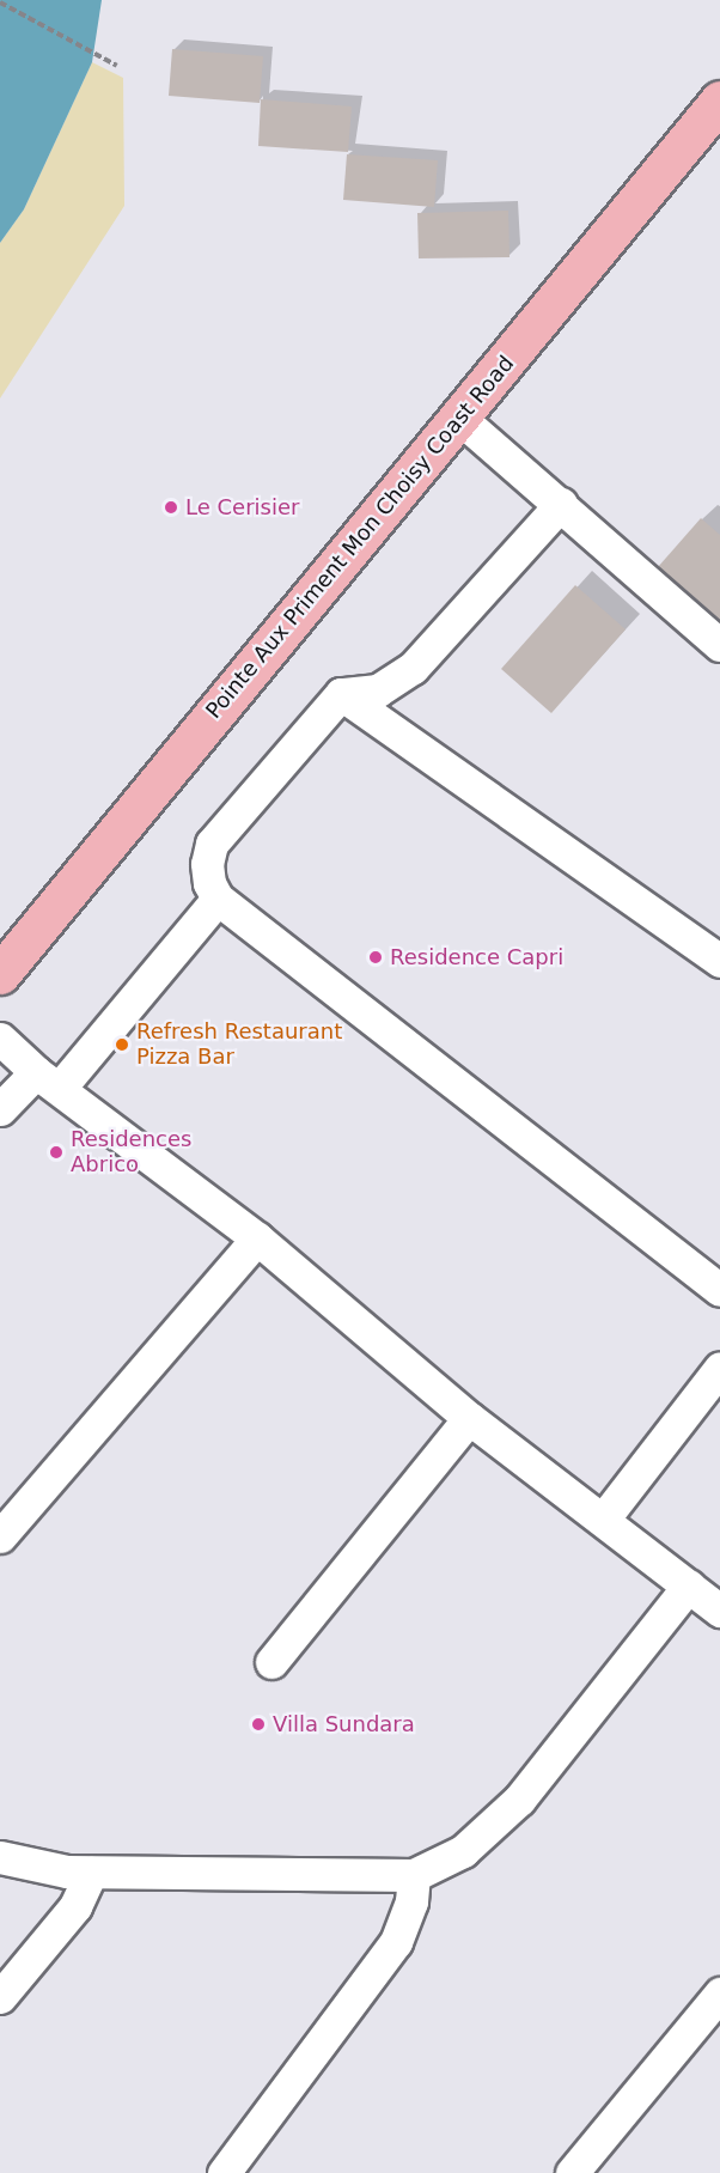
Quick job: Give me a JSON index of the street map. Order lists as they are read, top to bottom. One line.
{"streets":{"main road":["Pointe Aux Priment Mon Choisy Coast Road"]},"places":["Le Cerisier","Residence Capri","Refresh Restaurant Pizza Bar","Residences Abrico","Villa Sundara"]}
